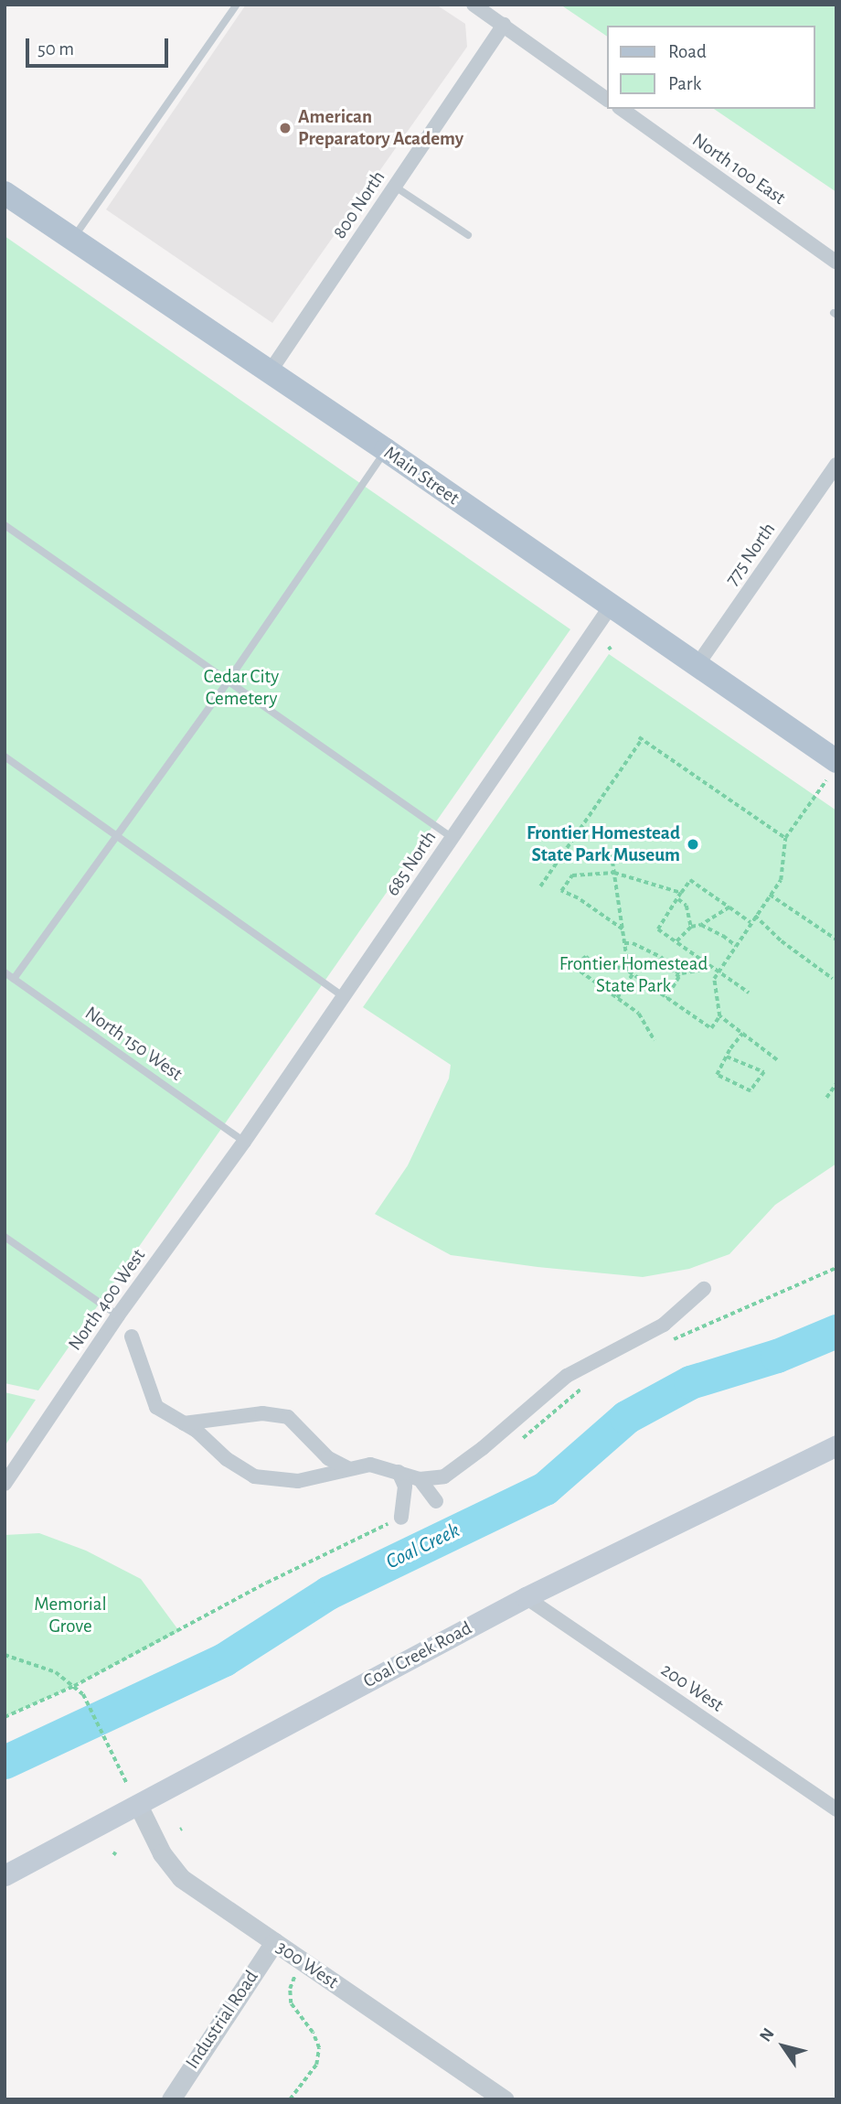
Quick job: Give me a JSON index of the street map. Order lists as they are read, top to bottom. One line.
{"streets":{"main road":["Main Street","Coal Creek Road"],"street":["North 100 East","800 North","775 North","685 North","North 400 West","200 West","300 West","Industrial Road"],"lane":["North 150 West"]},"crossings":[["800 North","Main Street"],["Main Street","775 North"],["Main Street","685 North"],["685 North","North 150 West"],["685 North","North 400 West"],["North 150 West","North 400 West"],["Coal Creek Road","200 West"],["Coal Creek Road","300 West"],["300 West","Industrial Road"]],"water":["Coal Creek"],"parks":["Cedar City Cemetery","Frontier Homestead State Park","Memorial Grove"],"places":["American Preparatory Academy","Frontier Homestead State Park Museum"],"legend":["Road","Park"],"scale_bar":"50 m","north":"top left"}
